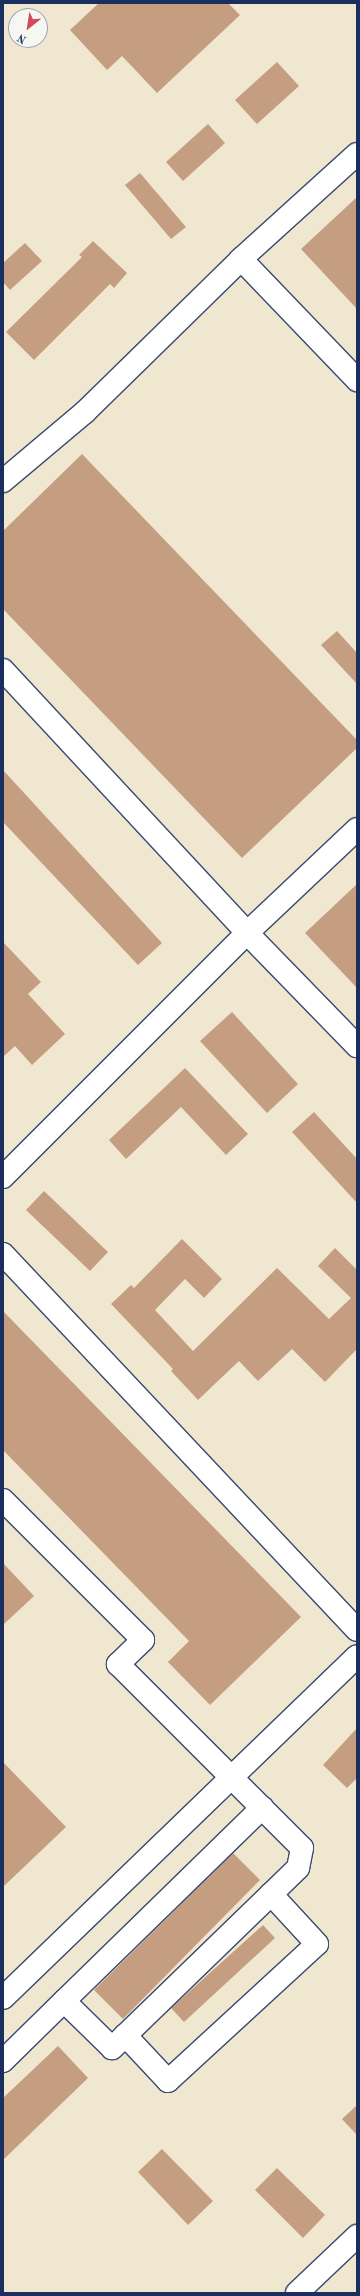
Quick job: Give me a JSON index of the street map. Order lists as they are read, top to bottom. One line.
{"north":"bottom left"}
